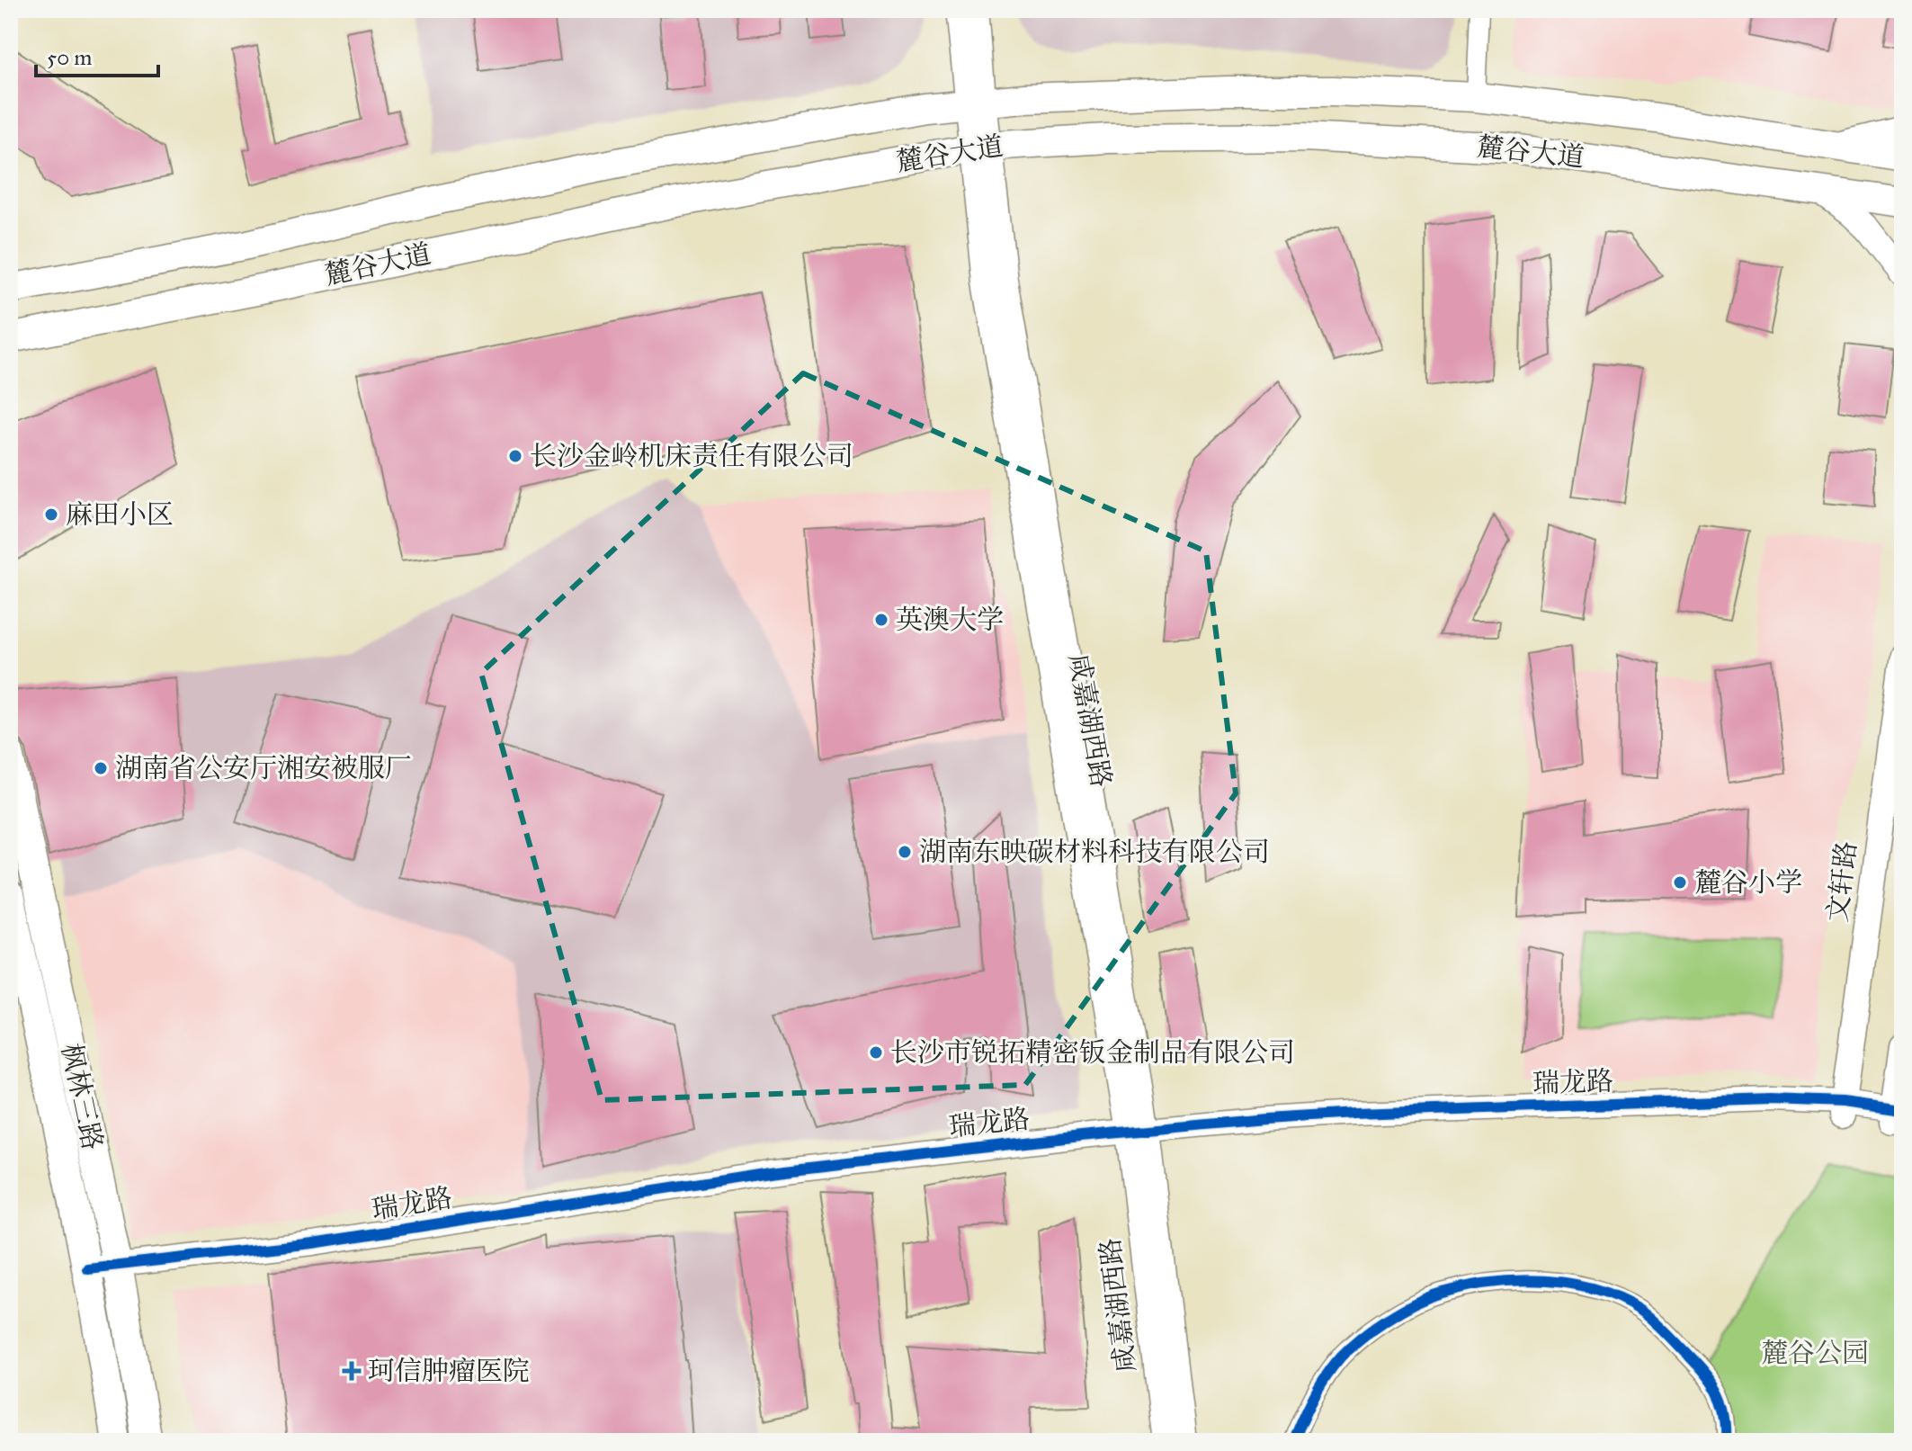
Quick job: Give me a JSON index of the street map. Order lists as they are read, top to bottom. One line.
{"streets":{"main road":["麓谷大道","咸嘉湖西路","文轩路","枫林三路"],"street":["瑞龙路"]},"crossings":[["麓谷大道","咸嘉湖西路"],["咸嘉湖西路","瑞龙路"],["文轩路","瑞龙路"],["瑞龙路","枫林三路"]],"parks":["麓谷公园"],"places":{"other":["长沙金岭机床责任有限公司","麻田小区","英澳大学","湖南省公安厅湘安被服厂","湖南东映碳材料科技有限公司","麓谷小学","长沙市锐拓精密钣金制品有限公司"],"health":["珂信肿瘤医院"]},"scale_bar":"50 m"}
